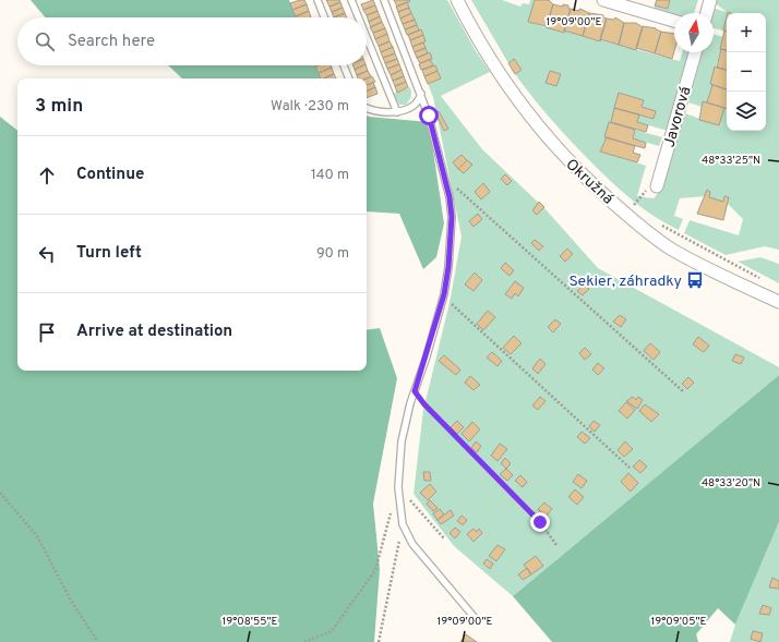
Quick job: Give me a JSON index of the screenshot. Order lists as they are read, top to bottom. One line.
{"streets":{"street":["Javorová","Okružná"]},"places":{"bus stop":["Sekier, záhradky"]},"north":"top","page":{"map_buttons":["+","−"],"search":"Search here","heading":["3 min","Walk · 230 m"],"list":[["Continue","140 m"],["Turn left","90 m"],"Arrive at destination"]},"coordinates":["19°09'00\"E","48°33'25\"N","48°33'20\"N","19°08'55\"E","19°09'05\"E"]}
